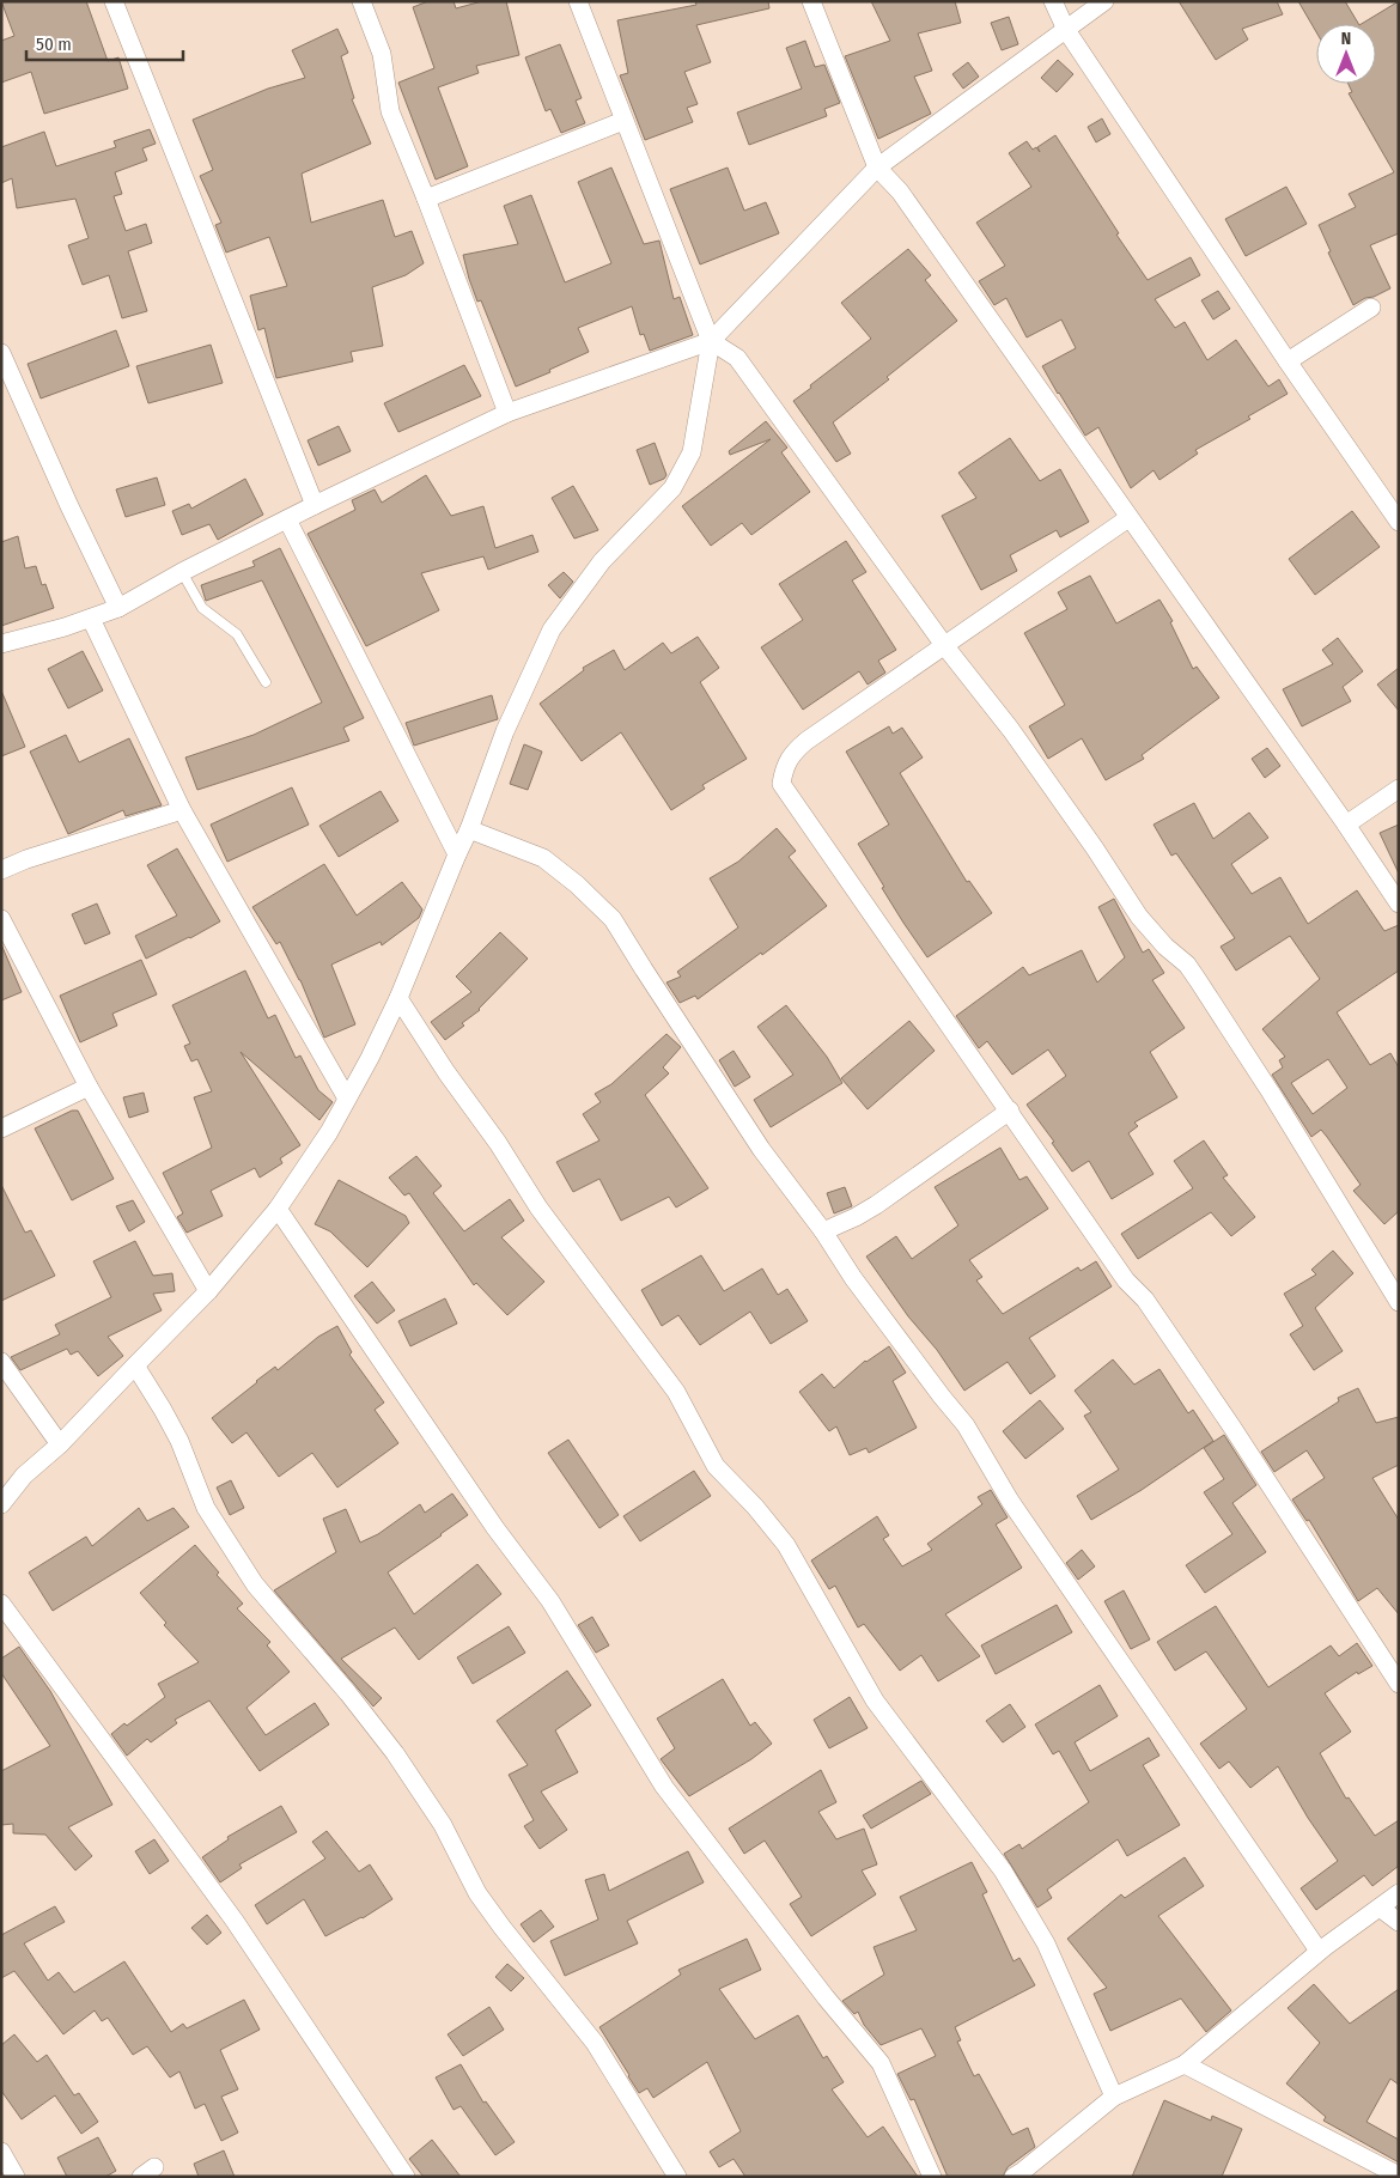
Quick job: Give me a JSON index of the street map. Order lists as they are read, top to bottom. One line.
{"scale_bar":"50 m","north":"top"}
